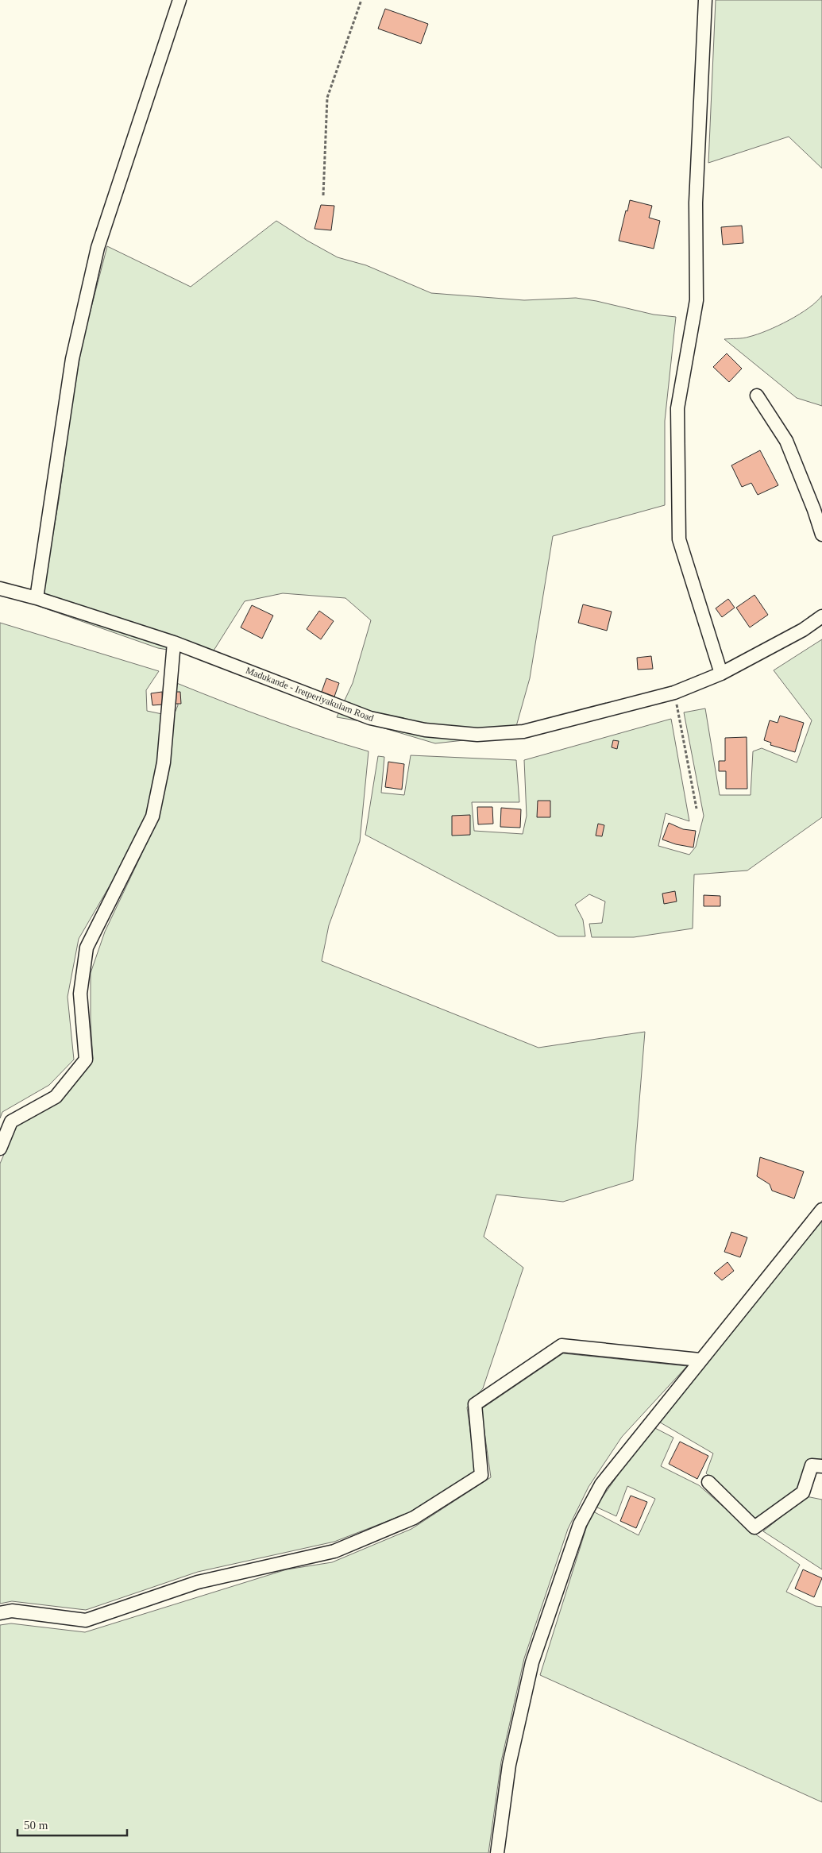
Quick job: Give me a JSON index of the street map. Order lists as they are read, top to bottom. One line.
{"streets":{"street":["Madukande - Iretperiyakulam Road"]},"scale_bar":"50 m"}
